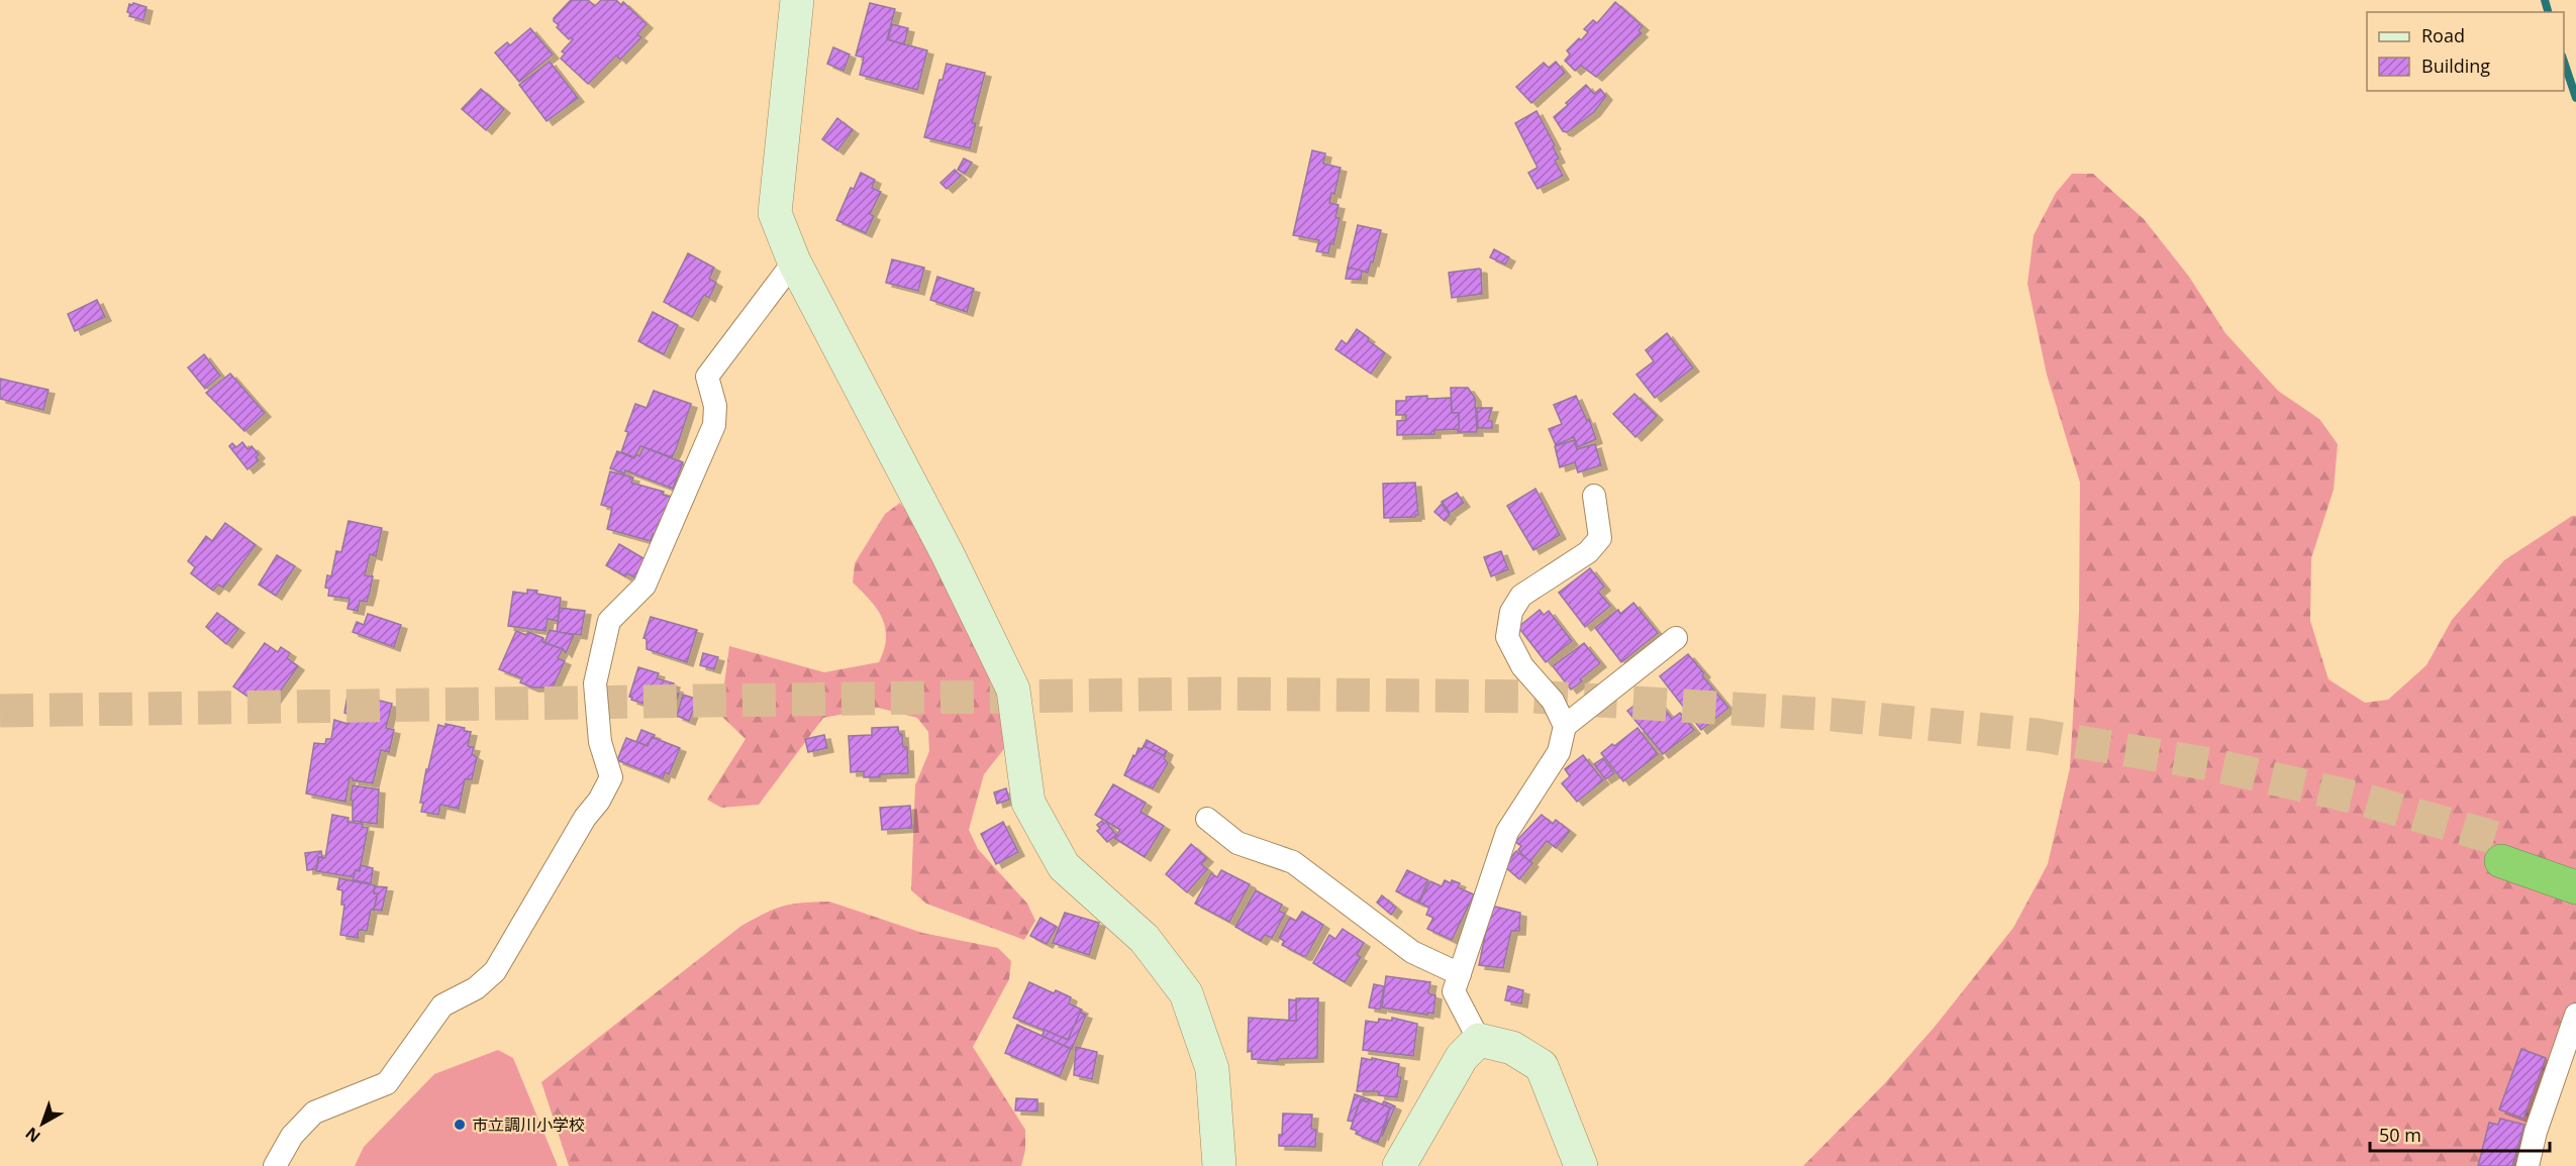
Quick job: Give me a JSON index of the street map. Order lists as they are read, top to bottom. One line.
{"places":["市立調川小学校"],"legend":["Road","Building"],"scale_bar":"50 m","north":"bottom left"}
